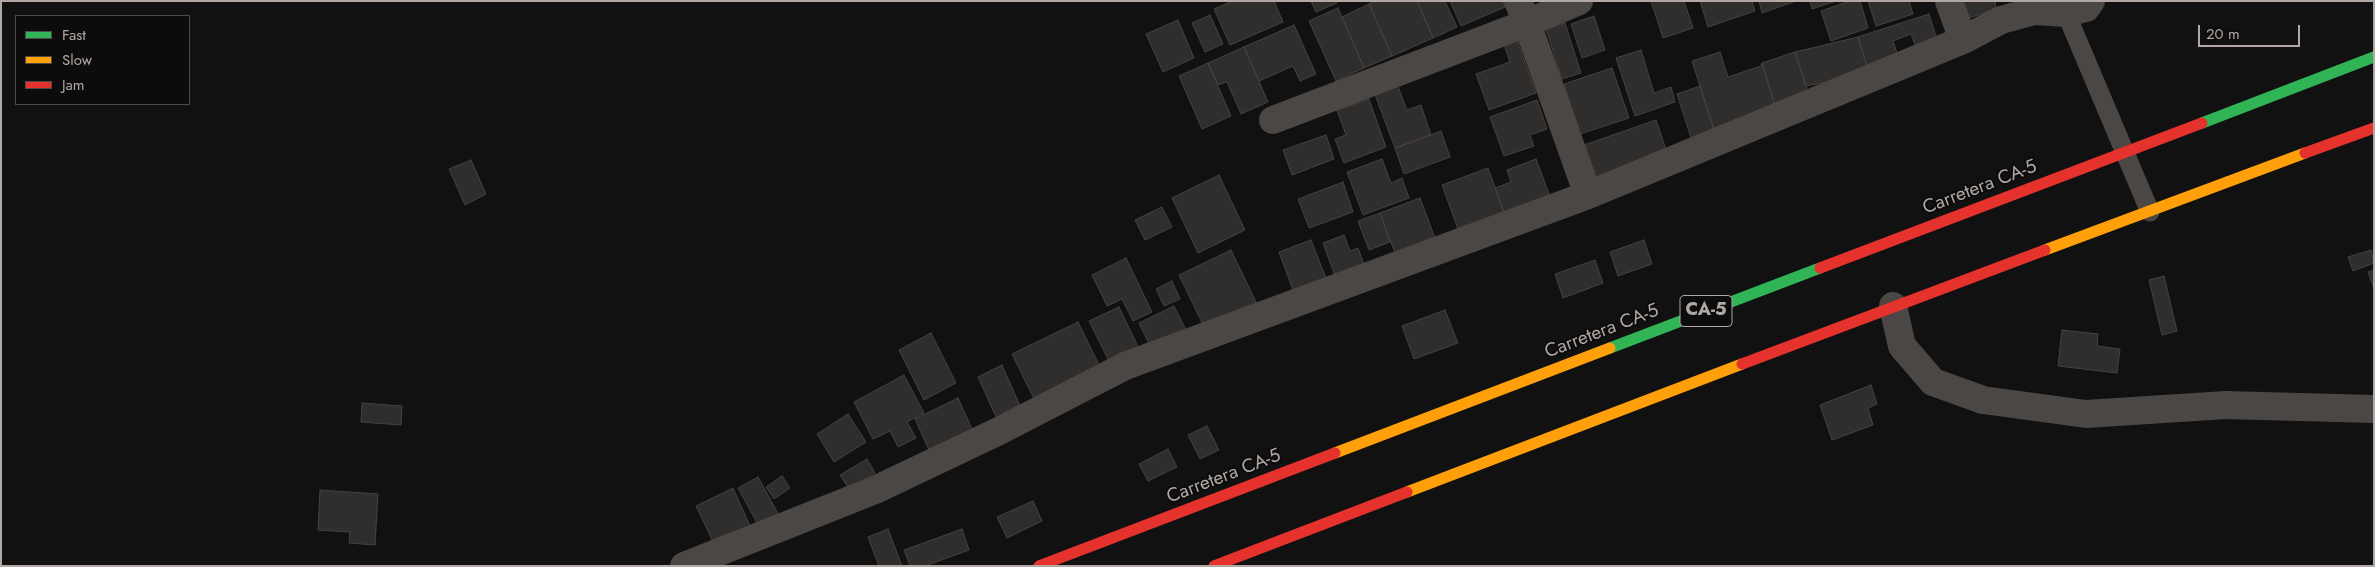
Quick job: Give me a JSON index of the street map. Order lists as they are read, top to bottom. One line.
{"streets":{"highway":["Carretera CA-5","CA-5"]},"legend":["Fast","Slow","Jam"],"scale_bar":"20 m"}
